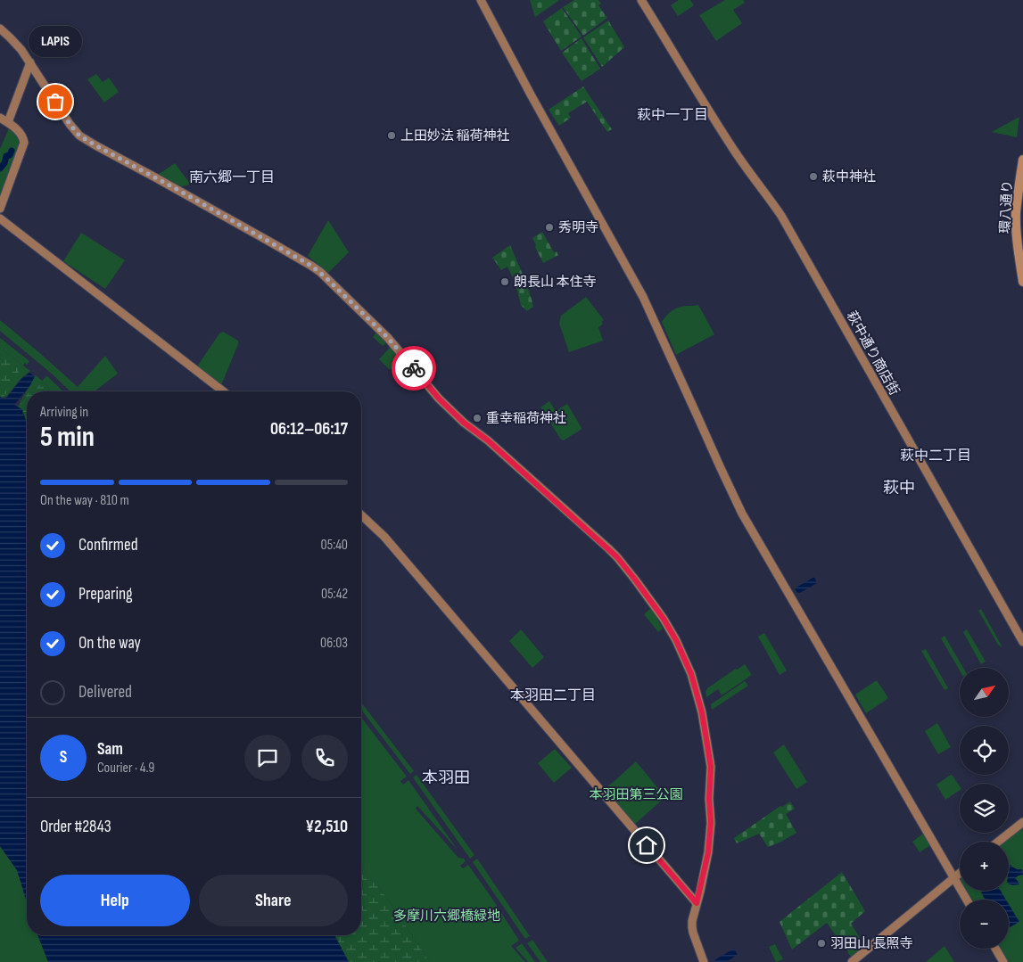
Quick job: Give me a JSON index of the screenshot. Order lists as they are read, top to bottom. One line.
{"streets":{"main road":["環八通り"],"street":["萩中通り商店街"]},"districts":["萩中一丁目","南六郷一丁目","萩中二丁目","萩中","本羽田二丁目","本羽田"],"parks":["本羽田第三公園","多摩川六郷橋緑地"],"places":["LAPIS","上田妙法 稲荷神社","萩中神社","秀明寺","朗長山 本住寺","重幸稲荷神社","羽田山 長照寺"],"north":"top right","page":{"bubble":"LAPIS","heading":["5 min","Arriving in","06:12–06:17"],"panel":["Sam","Courier · 4.9","Order #2843","¥2,510"],"bar":"On the way · 810 m","list":[["Confirmed","05:40"],["Preparing","05:42"],["On the way","06:03"],"Delivered"],"map_buttons":["+","−"],"round":"S","buttons":["Help","Share"]}}
